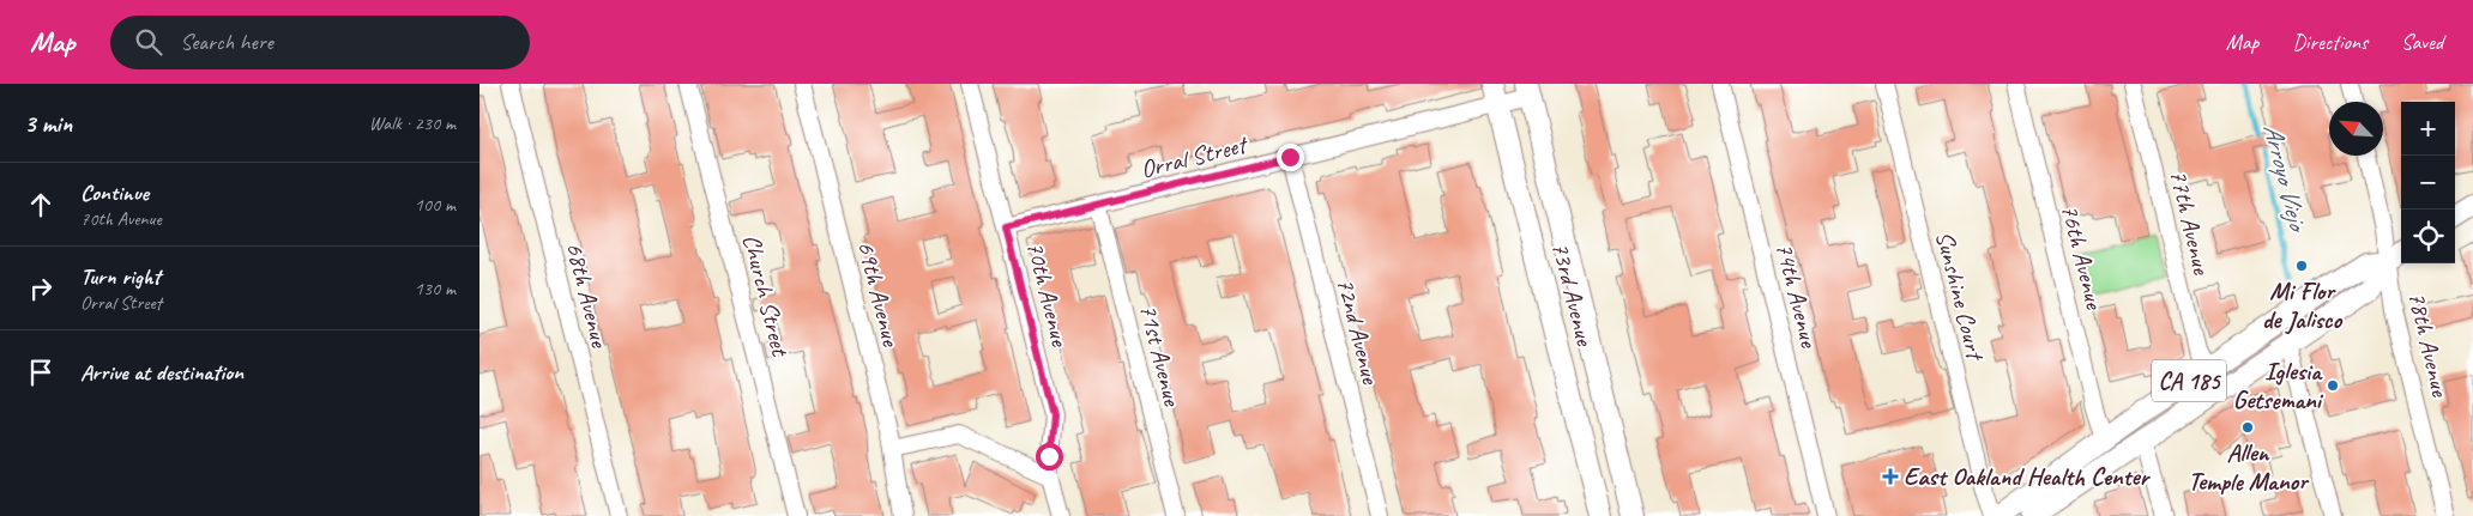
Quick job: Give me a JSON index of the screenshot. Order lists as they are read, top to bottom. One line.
{"streets":{"main road":["73rd Avenue","CA 185"],"street":["Orral Street","77th Avenue","76th Avenue","69th Avenue","70th Avenue","68th Avenue","Church Street","74th Avenue","Sunshine Court","72nd Avenue","78th Avenue","71st Avenue"]},"crossings":[["Orral Street","70th Avenue"],["Orral Street","73rd Avenue"],["Orral Street","72nd Avenue"],["Orral Street","71st Avenue"],["77th Avenue","CA 185"],["76th Avenue","CA 185"],["78th Avenue","CA 185"]],"water":["Arroyo Viejo"],"places":{"other":["Mi Flor de Jalisco","Iglesia Getsemani","Allen Temple Manor"],"health":["East Oakland Health Center"]},"north":"top left","page":{"header":"Map","search":"Search here","nav":["Map","Directions","Saved"],"heading":["3 min","Walk · 230 m"],"map_buttons":["+","−"],"list":[["Continue","70th Avenue","100 m"],["Turn right","Orral Street","130 m"],"Arrive at destination"]}}
